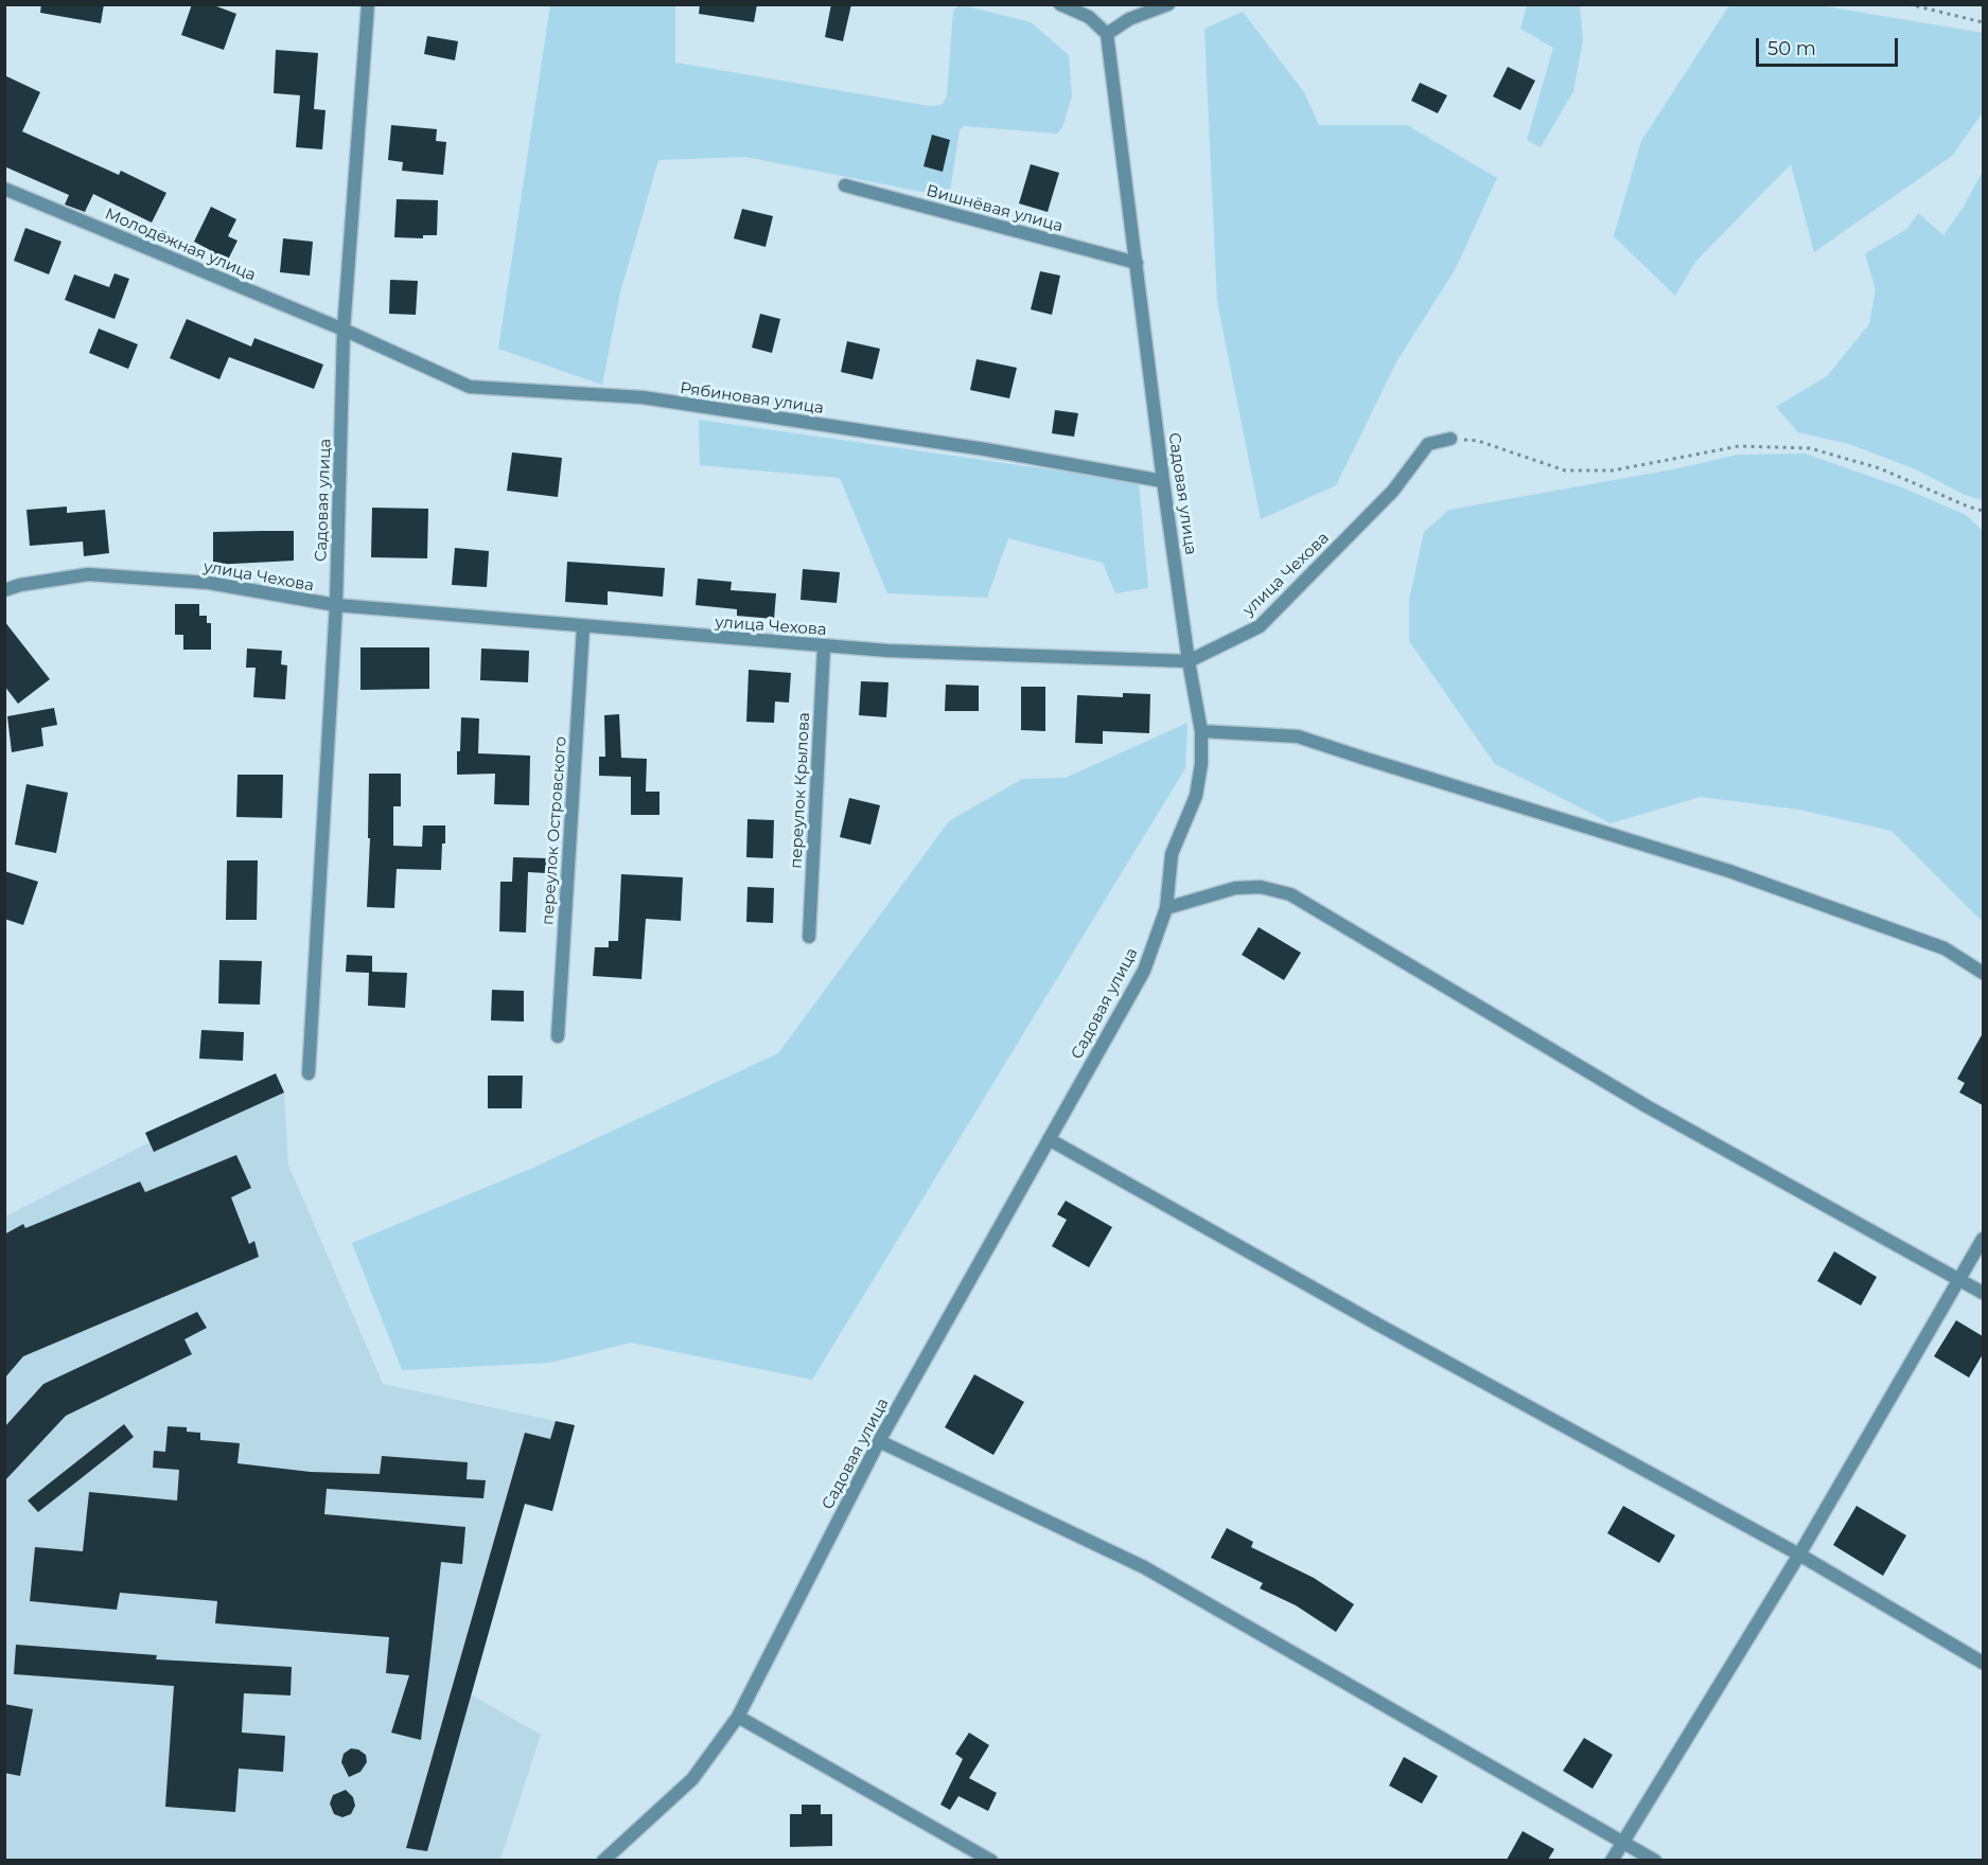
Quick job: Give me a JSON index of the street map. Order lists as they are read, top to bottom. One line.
{"streets":{"street":["Вишнёвая улица","Молодёжная улица","Рябиновая улица","Садовая улица","улица Чехова","переулок Крылова","переулок Островского"]},"crossings":[["Вишнёвая улица","Садовая улица"],["Молодёжная улица","Рябиновая улица"],["Молодёжная улица","Садовая улица"],["Рябиновая улица","Садовая улица"],["Садовая улица","улица Чехова"],["улица Чехова","переулок Крылова"],["улица Чехова","переулок Островского"]],"scale_bar":"50 m"}
